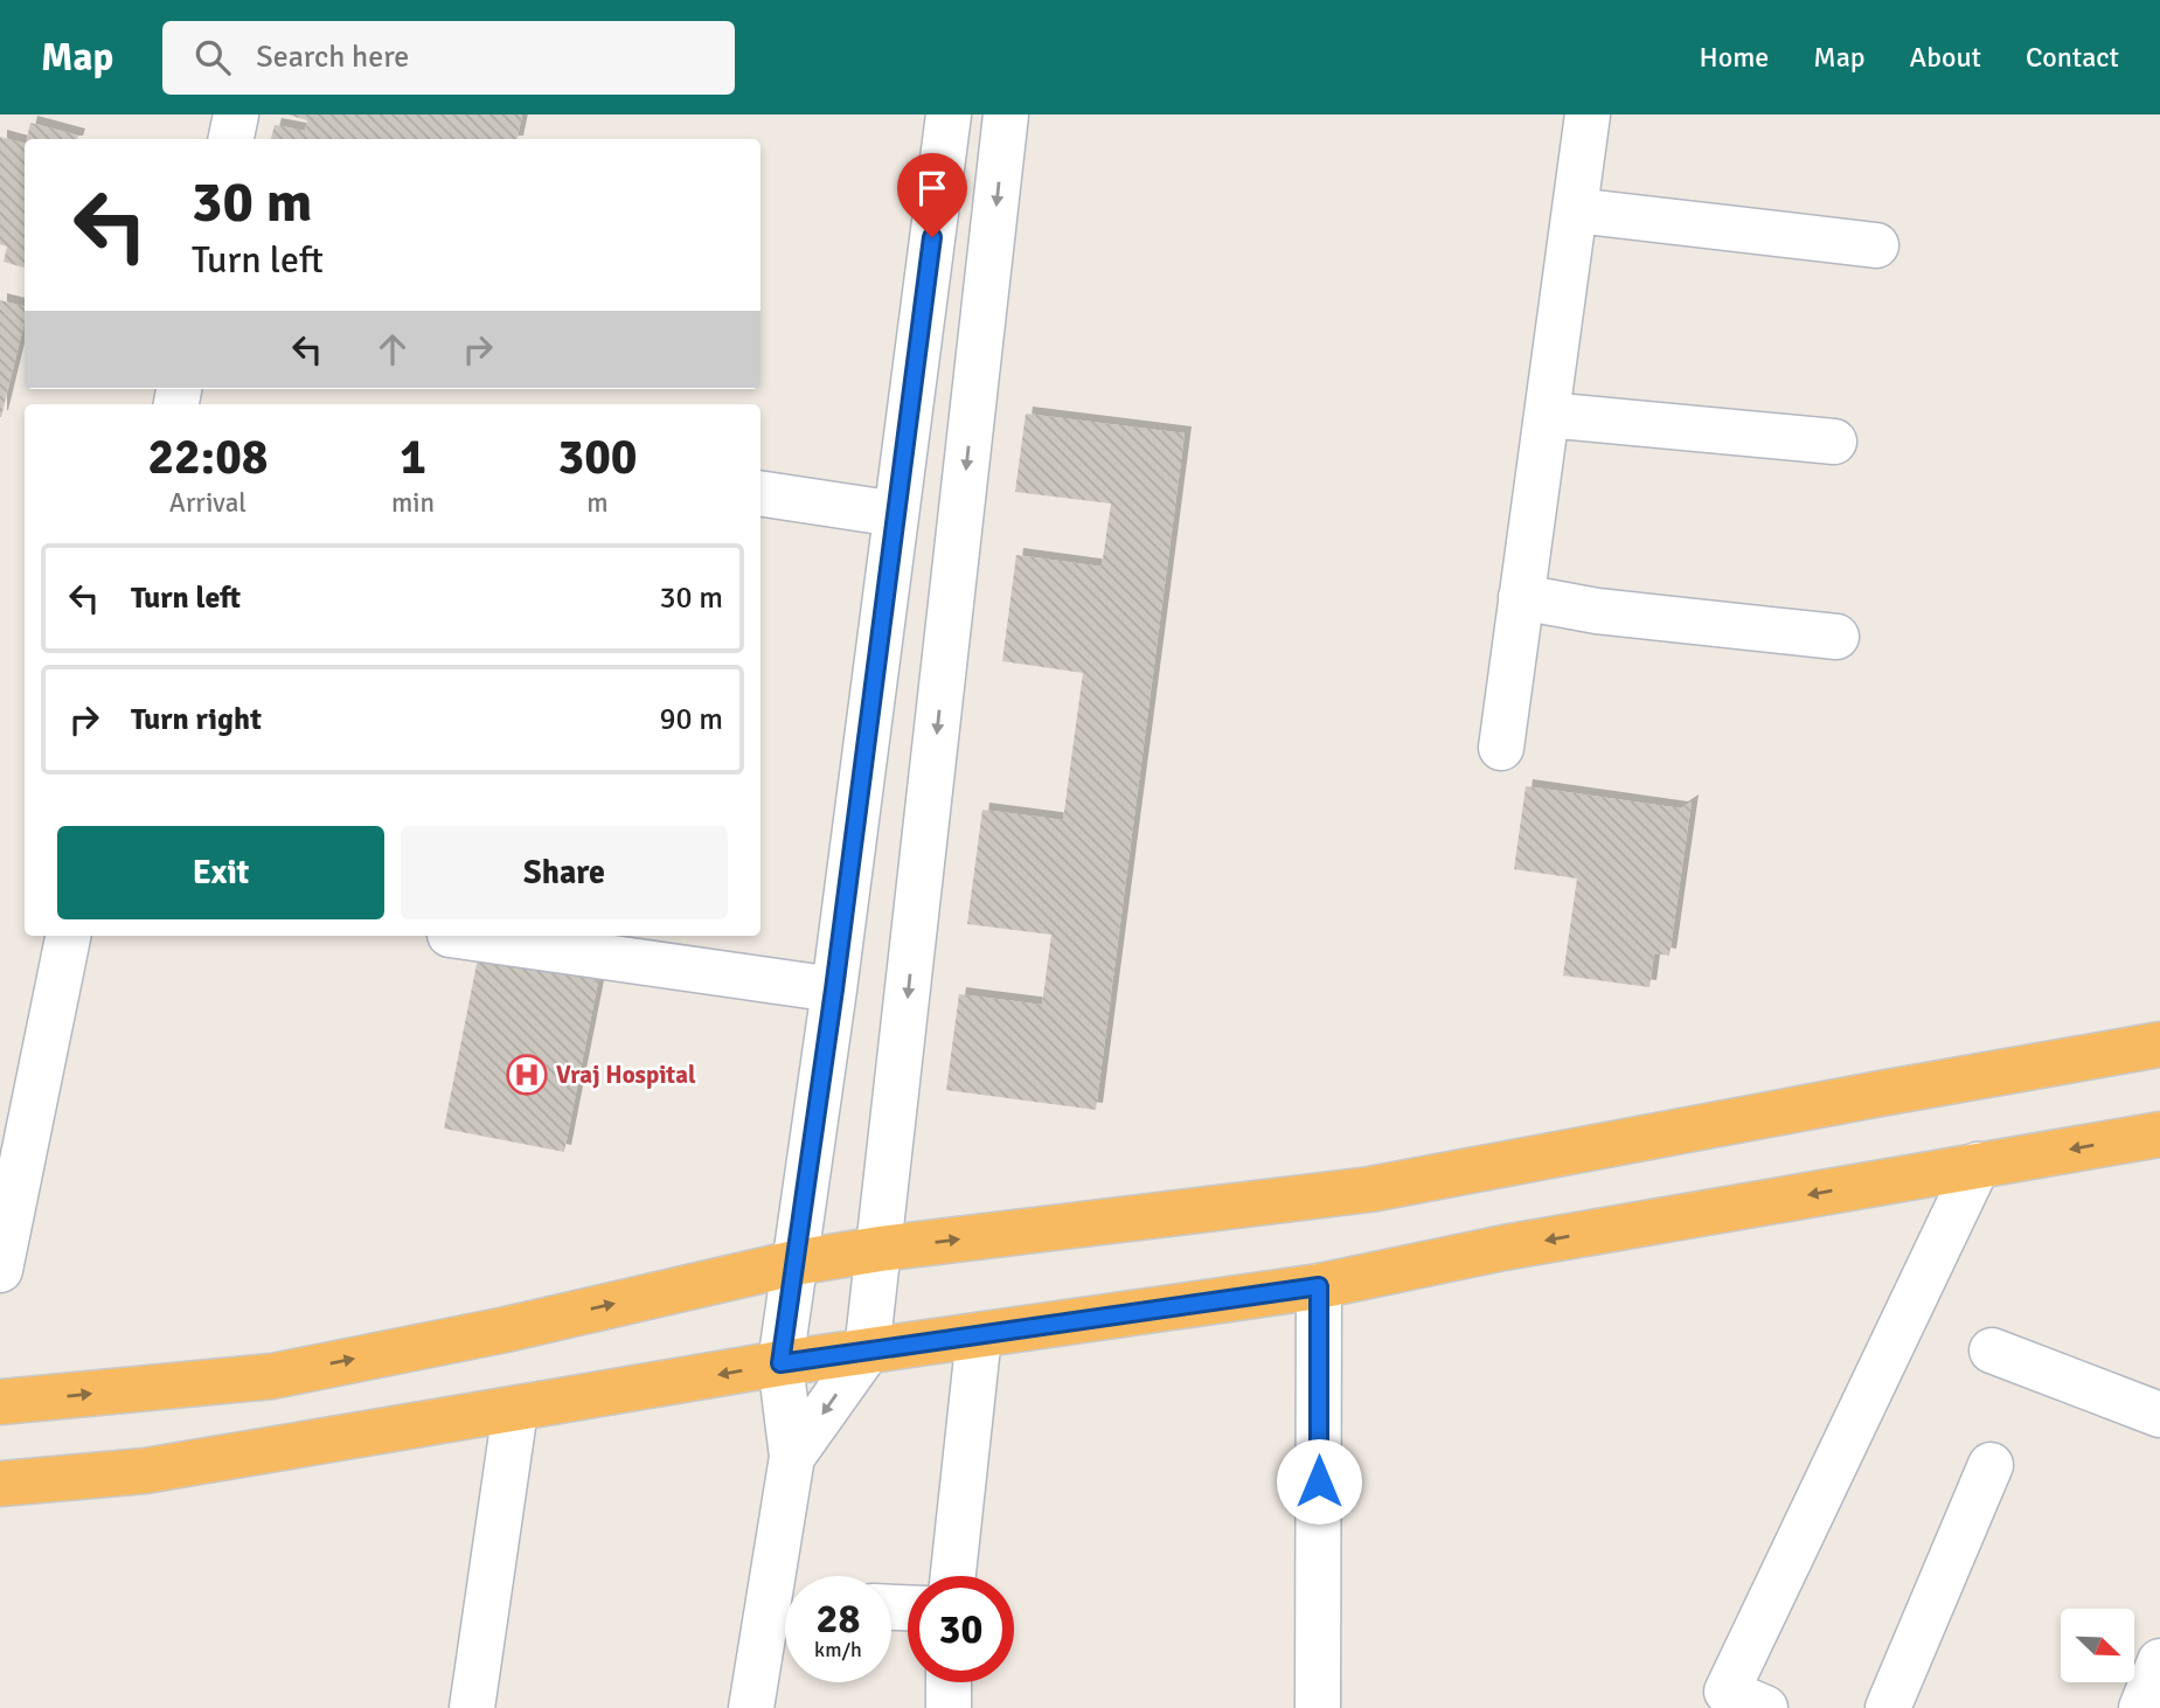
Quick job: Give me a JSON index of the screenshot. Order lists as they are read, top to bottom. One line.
{"places":{"hospital":["Vraj Hospital"]},"north":"bottom right","page":{"header":"Map","search":"Search here","nav":["Home","Map","About","Contact"],"turn":["30 m","Turn left"],"eta":["22:08","Arrival","1","min","300","m"],"list":[{"name":"Turn left","value":"30 m"},{"name":"Turn right","value":"90 m"}],"buttons":["Exit","Share"],"speed":"28 km/h","limit":"30"}}
